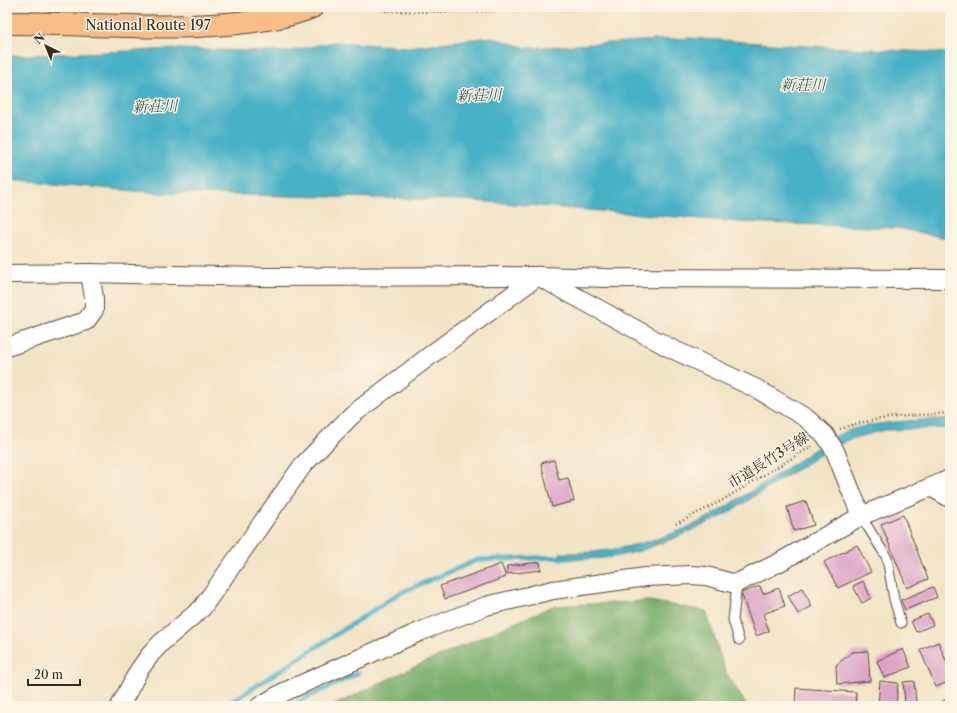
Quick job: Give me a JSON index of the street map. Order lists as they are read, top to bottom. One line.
{"streets":{"highway":["National Route 197"],"path":["市道長竹3号線"]},"water":["新荘川"],"scale_bar":"20 m","north":"top left"}
